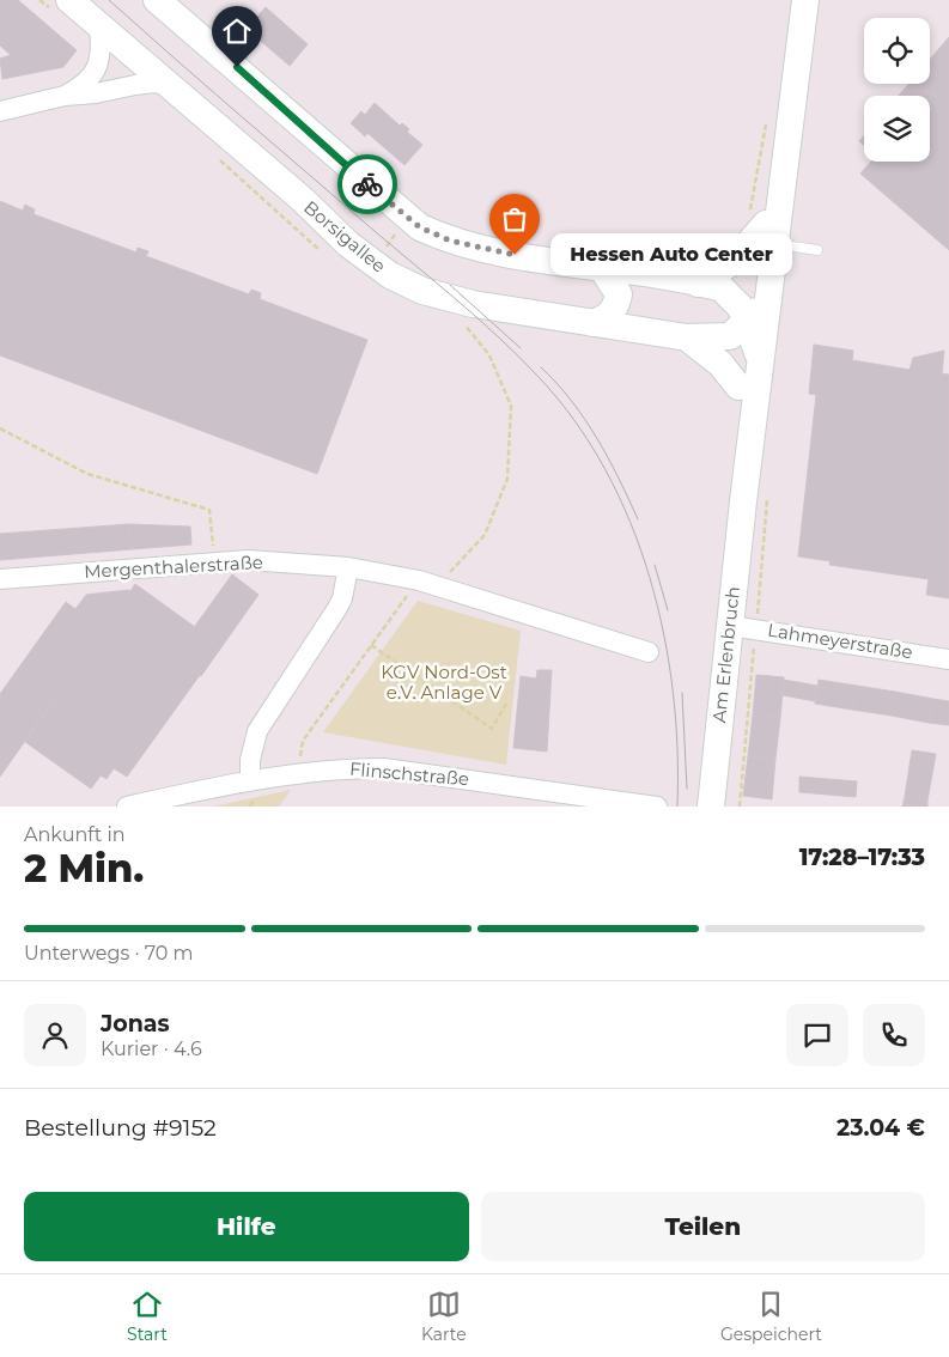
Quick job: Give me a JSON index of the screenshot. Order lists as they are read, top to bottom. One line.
{"streets":{"main road":["Borsigallee","Am Erlenbruch"],"street":["Mergenthalerstraße","Lahmeyerstraße","Flinschstraße"]},"crossings":[["Borsigallee","Am Erlenbruch"],["Lahmeyerstraße","Am Erlenbruch"]],"parks":["KGV Nord-Ost e.V. Anlage V"],"places":["Hessen Auto Center"],"page":{"bubble":"Hessen Auto Center","heading":["2 Min.","Ankunft in","17:28–17:33"],"panel":["Jonas","Kurier · 4.6","Bestellung #9152","23.04 €"],"bar":"Unterwegs · 70 m","buttons":["Hilfe","Teilen"],"tabs":["Start","Karte","Gespeichert"]}}
